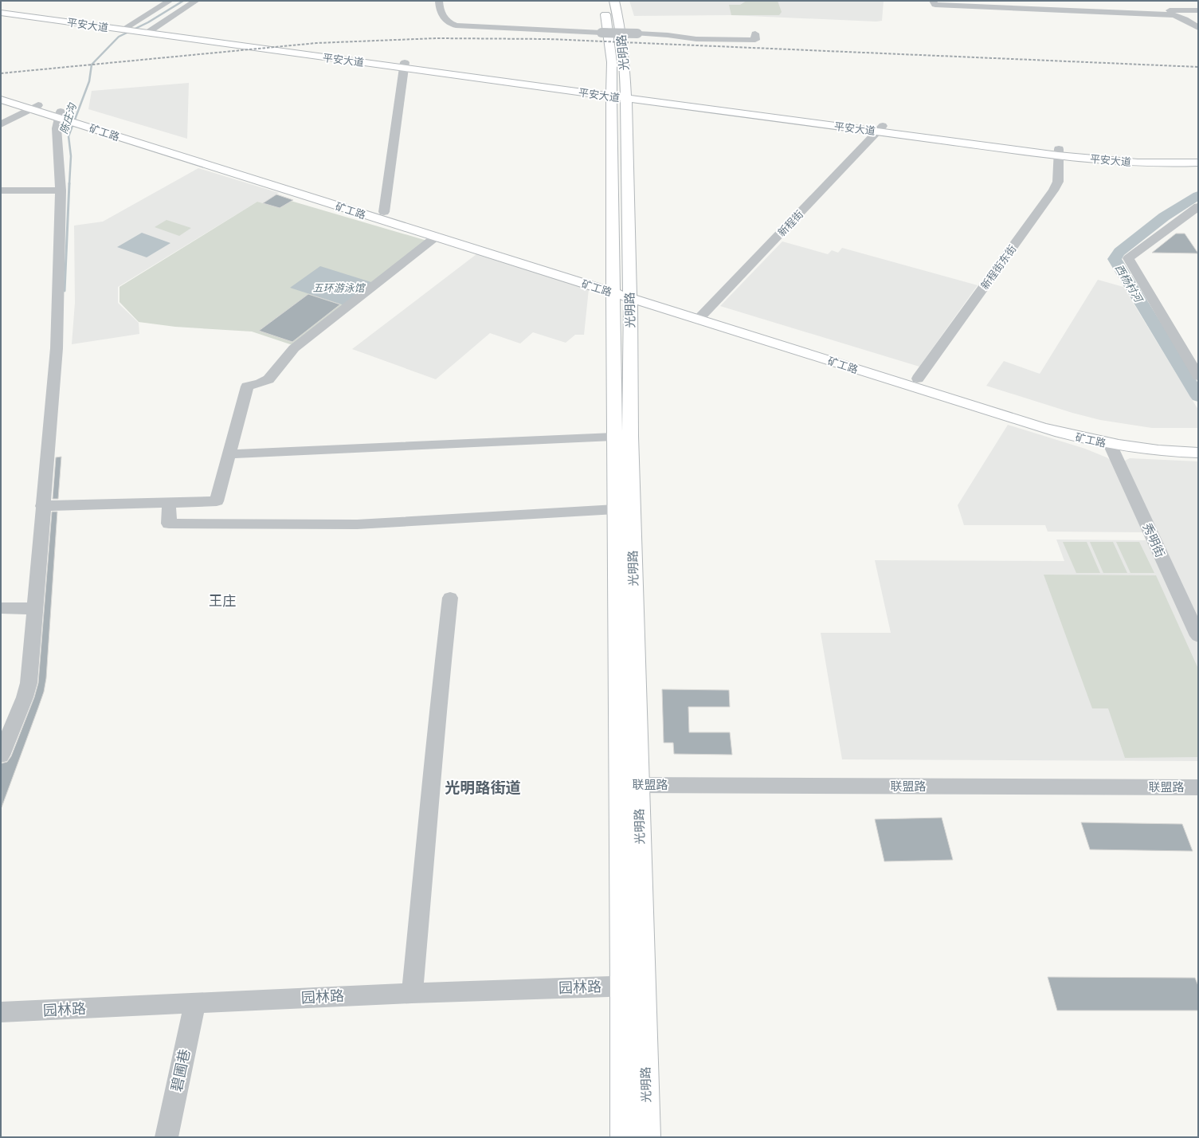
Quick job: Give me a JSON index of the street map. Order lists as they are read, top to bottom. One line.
{"streets":{"main road":["平安大道","光明路","矿工路"],"street":["新程街","新程街东街","秀明街","联盟路","园林路","碧圃巷"]},"crossings":[["平安大道","光明路"],["平安大道","新程街"],["平安大道","新程街东街"],["光明路","矿工路"],["光明路","联盟路"],["光明路","园林路"],["矿工路","新程街"],["矿工路","新程街东街"],["矿工路","秀明街"],["园林路","碧圃巷"]],"districts":["王庄","光明路街道"],"water":["陈庄沟","西杨村河","五环游泳馆"]}
